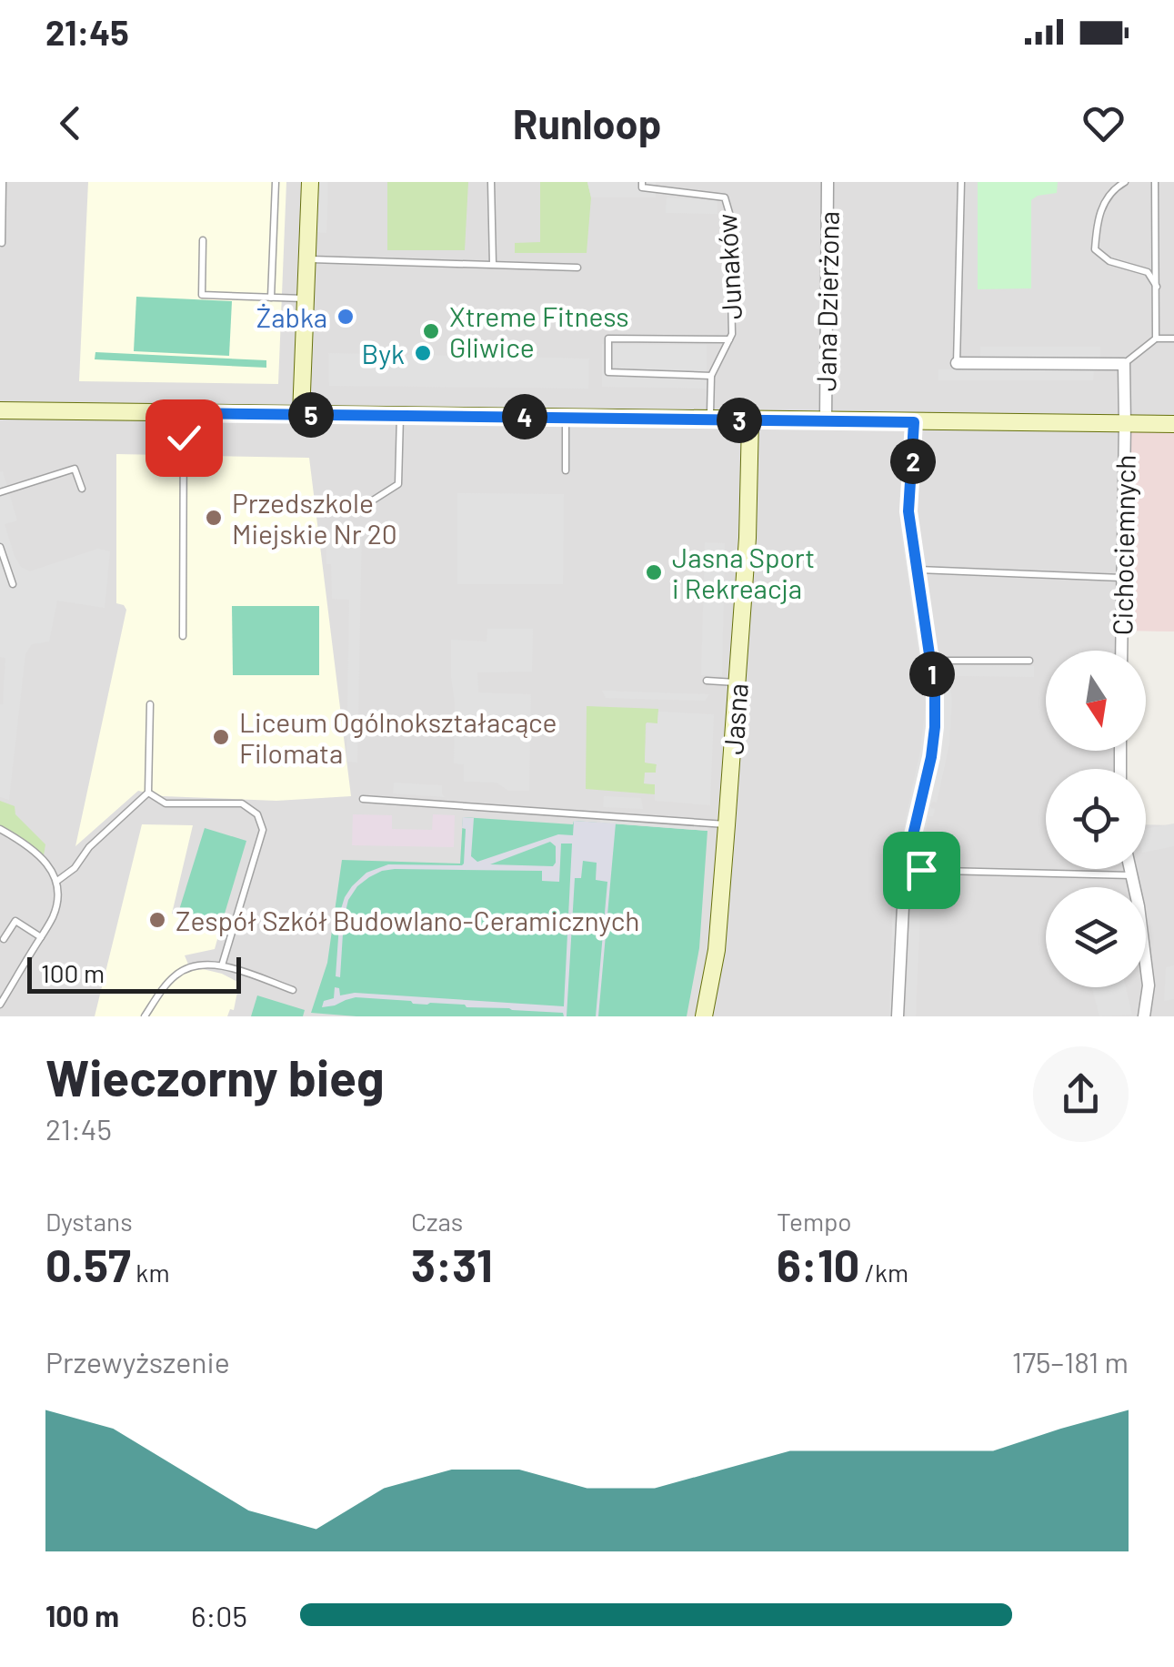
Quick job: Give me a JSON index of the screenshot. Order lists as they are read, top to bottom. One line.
{"streets":{"street":["Jana Dzierżona","Cichociemnych","Jasna"],"lane":["Junaków"]},"places":["Żabka","Xtreme Fitness Gliwice","Byk","Przedszkole Miejskie Nr 20","Jasna Sport i Rekreacja","Liceum Ogólnokształacące Filomata","Zespół Szkół Budowlano-Ceramicznych"],"scale_bar":"100 m","north":"bottom","page":{"status":"21:45","header":"Runloop","pins":["5","4","3","2","1"],"scale":"100 m","heading":["Wieczorny bieg","21:45"],"stats":[["Dystans","0.57 km"],["Czas","3:31"],["Tempo","6:10 /km"]],"chart":["Przewyższenie","175–181 m"],"list":[{"name":"100 m","note":"6:05"}]}}
